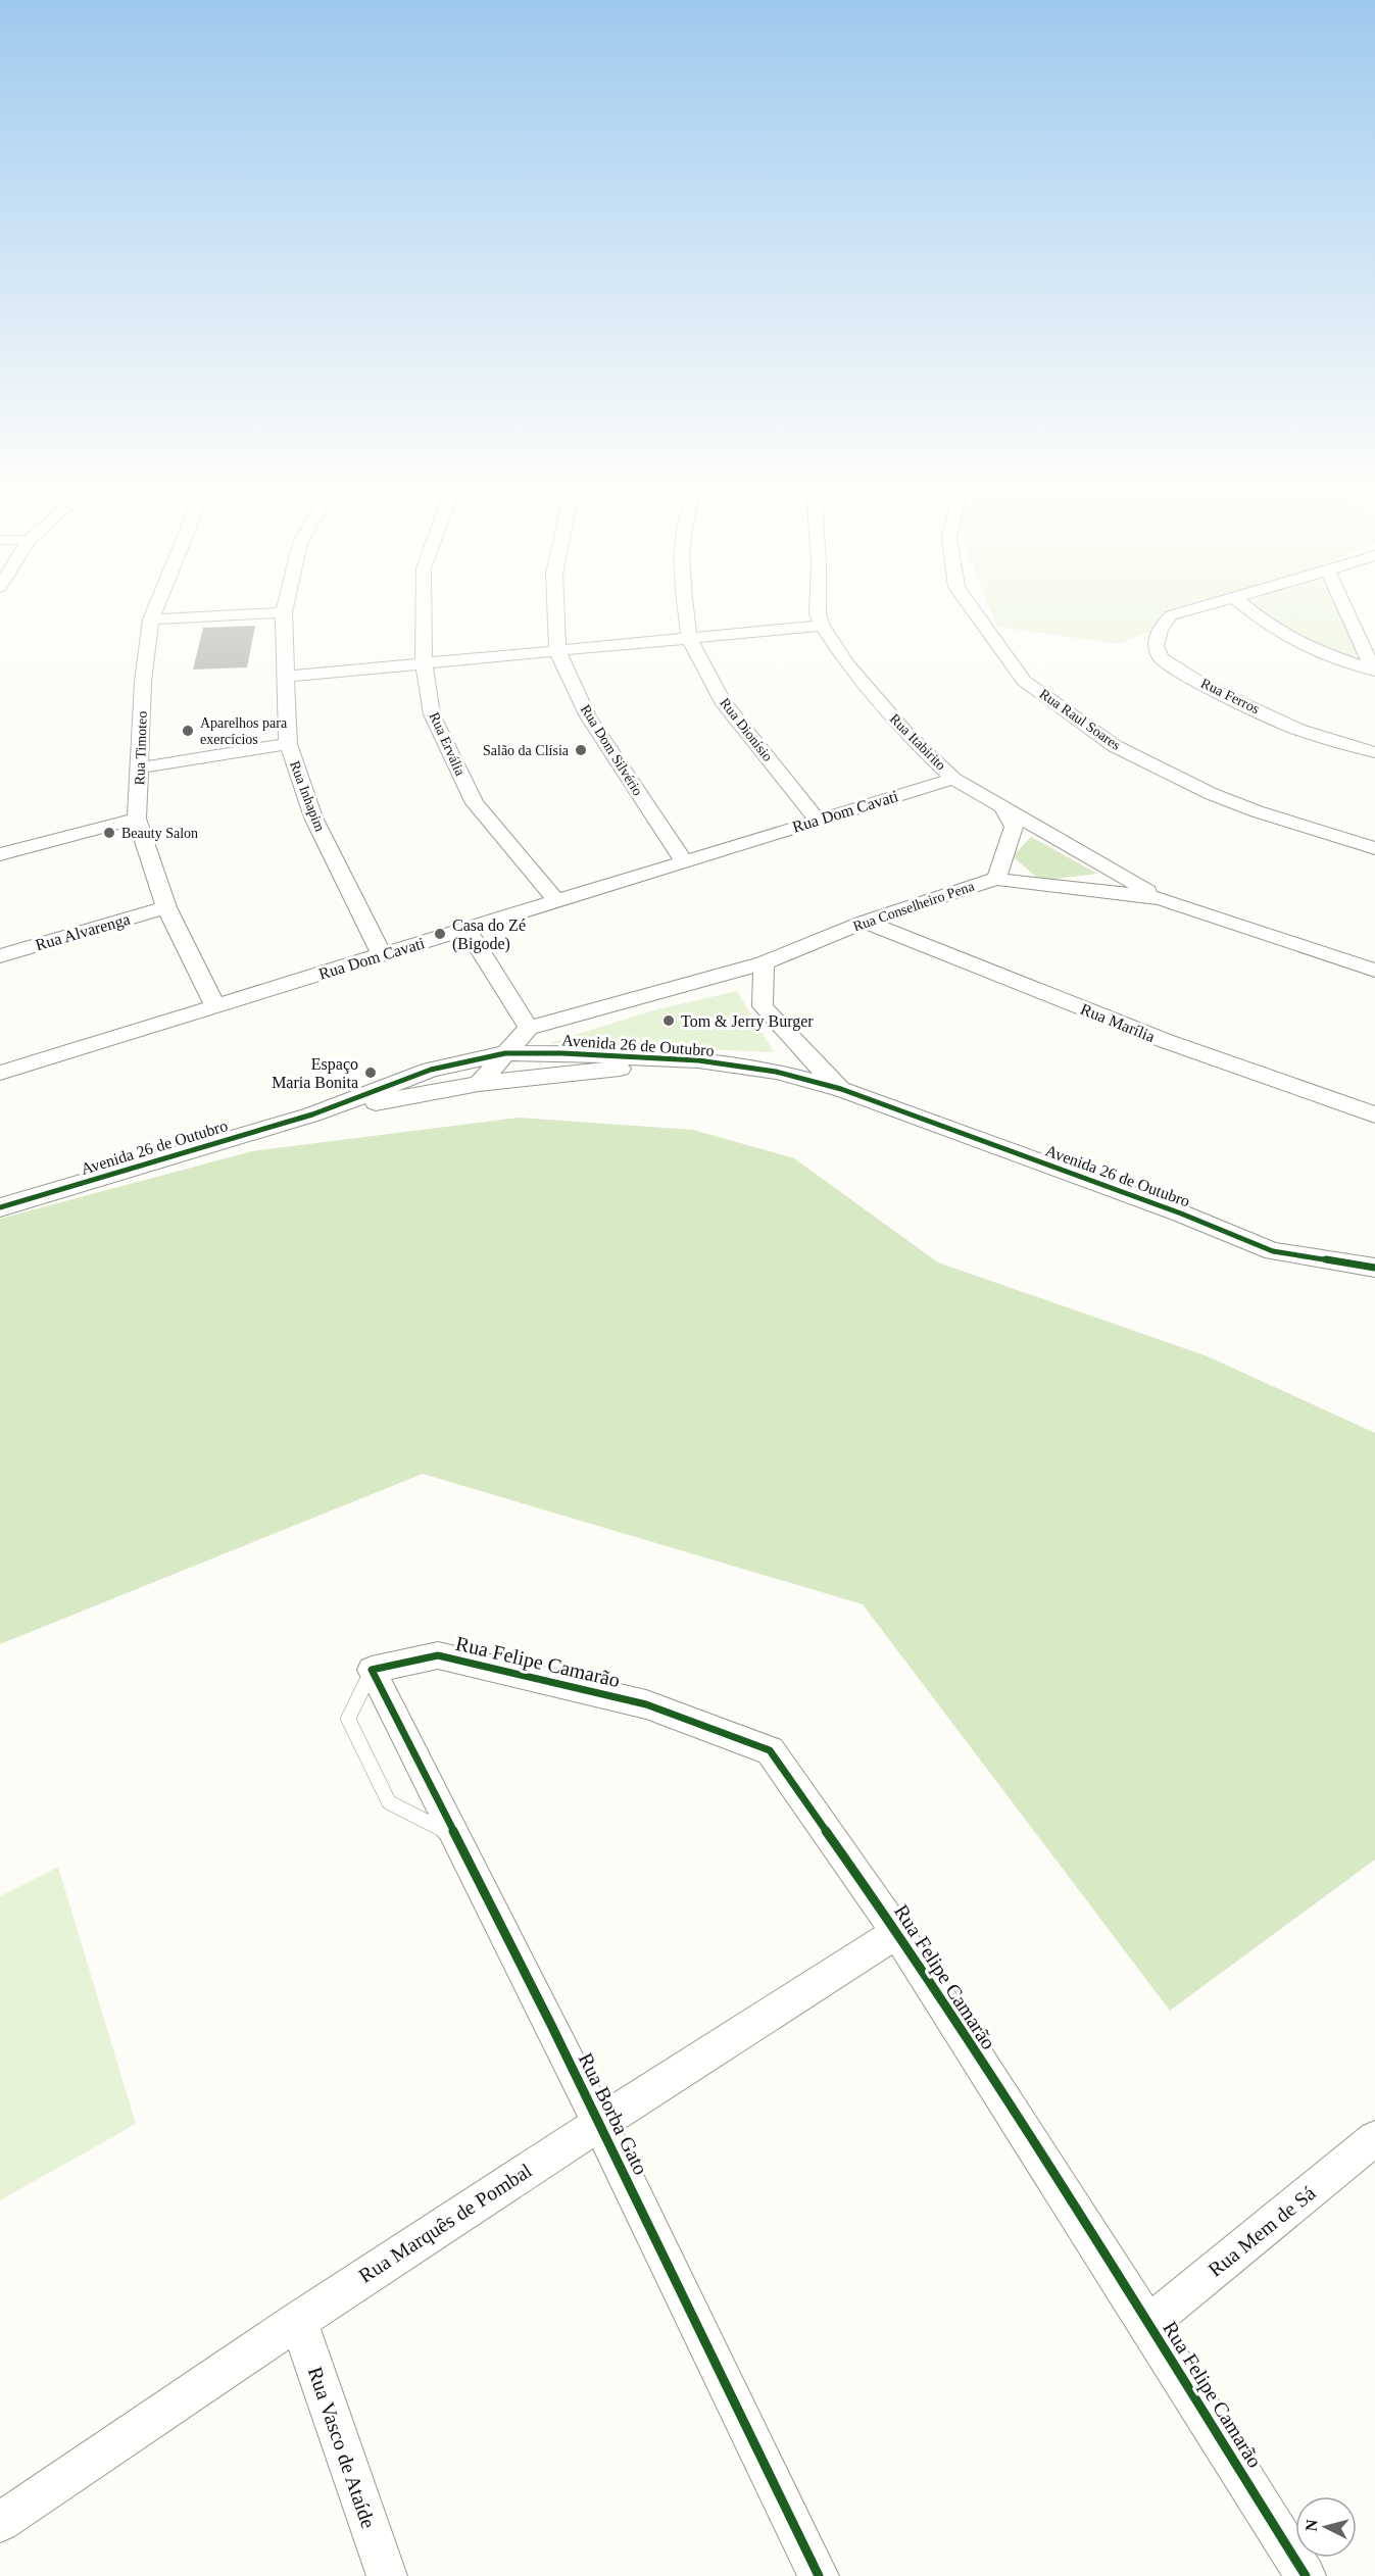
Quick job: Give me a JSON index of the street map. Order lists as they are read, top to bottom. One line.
{"streets":{"street":["Rua Ferros","Rua Raul Soares","Rua Dionísio","Rua Itabirito","Rua Ervália","Rua Timoteo","Rua Dom Silvério","Rua Inhapim","Rua Dom Cavati","Rua Conselheiro Pena","Rua Alvarenga","Rua Marília","Avenida 26 de Outubro","Rua Felipe Camarão","Rua Borba Gato","Rua Marquês de Pombal","Rua Mem de Sá","Rua Vasco de Ataíde"]},"crossings":[["Rua Dionísio","Rua Dom Cavati"],["Rua Itabirito","Rua Dom Cavati"],["Rua Itabirito","Rua Conselheiro Pena"],["Rua Ervália","Rua Dom Cavati"],["Rua Timoteo","Rua Dom Cavati"],["Rua Timoteo","Rua Alvarenga"],["Rua Dom Silvério","Rua Dom Cavati"],["Rua Inhapim","Rua Dom Cavati"],["Rua Conselheiro Pena","Rua Marília"],["Rua Felipe Camarão","Rua Borba Gato"],["Rua Felipe Camarão","Rua Marquês de Pombal"],["Rua Felipe Camarão","Rua Mem de Sá"],["Rua Borba Gato","Rua Marquês de Pombal"],["Rua Marquês de Pombal","Rua Vasco de Ataíde"]],"places":["Aparelhos para exercícios","Salão da Clísia","Beauty Salon","Casa do Zé (Bigode)","Tom & Jerry Burger","Espaço Maria Bonita"],"north":"left"}
